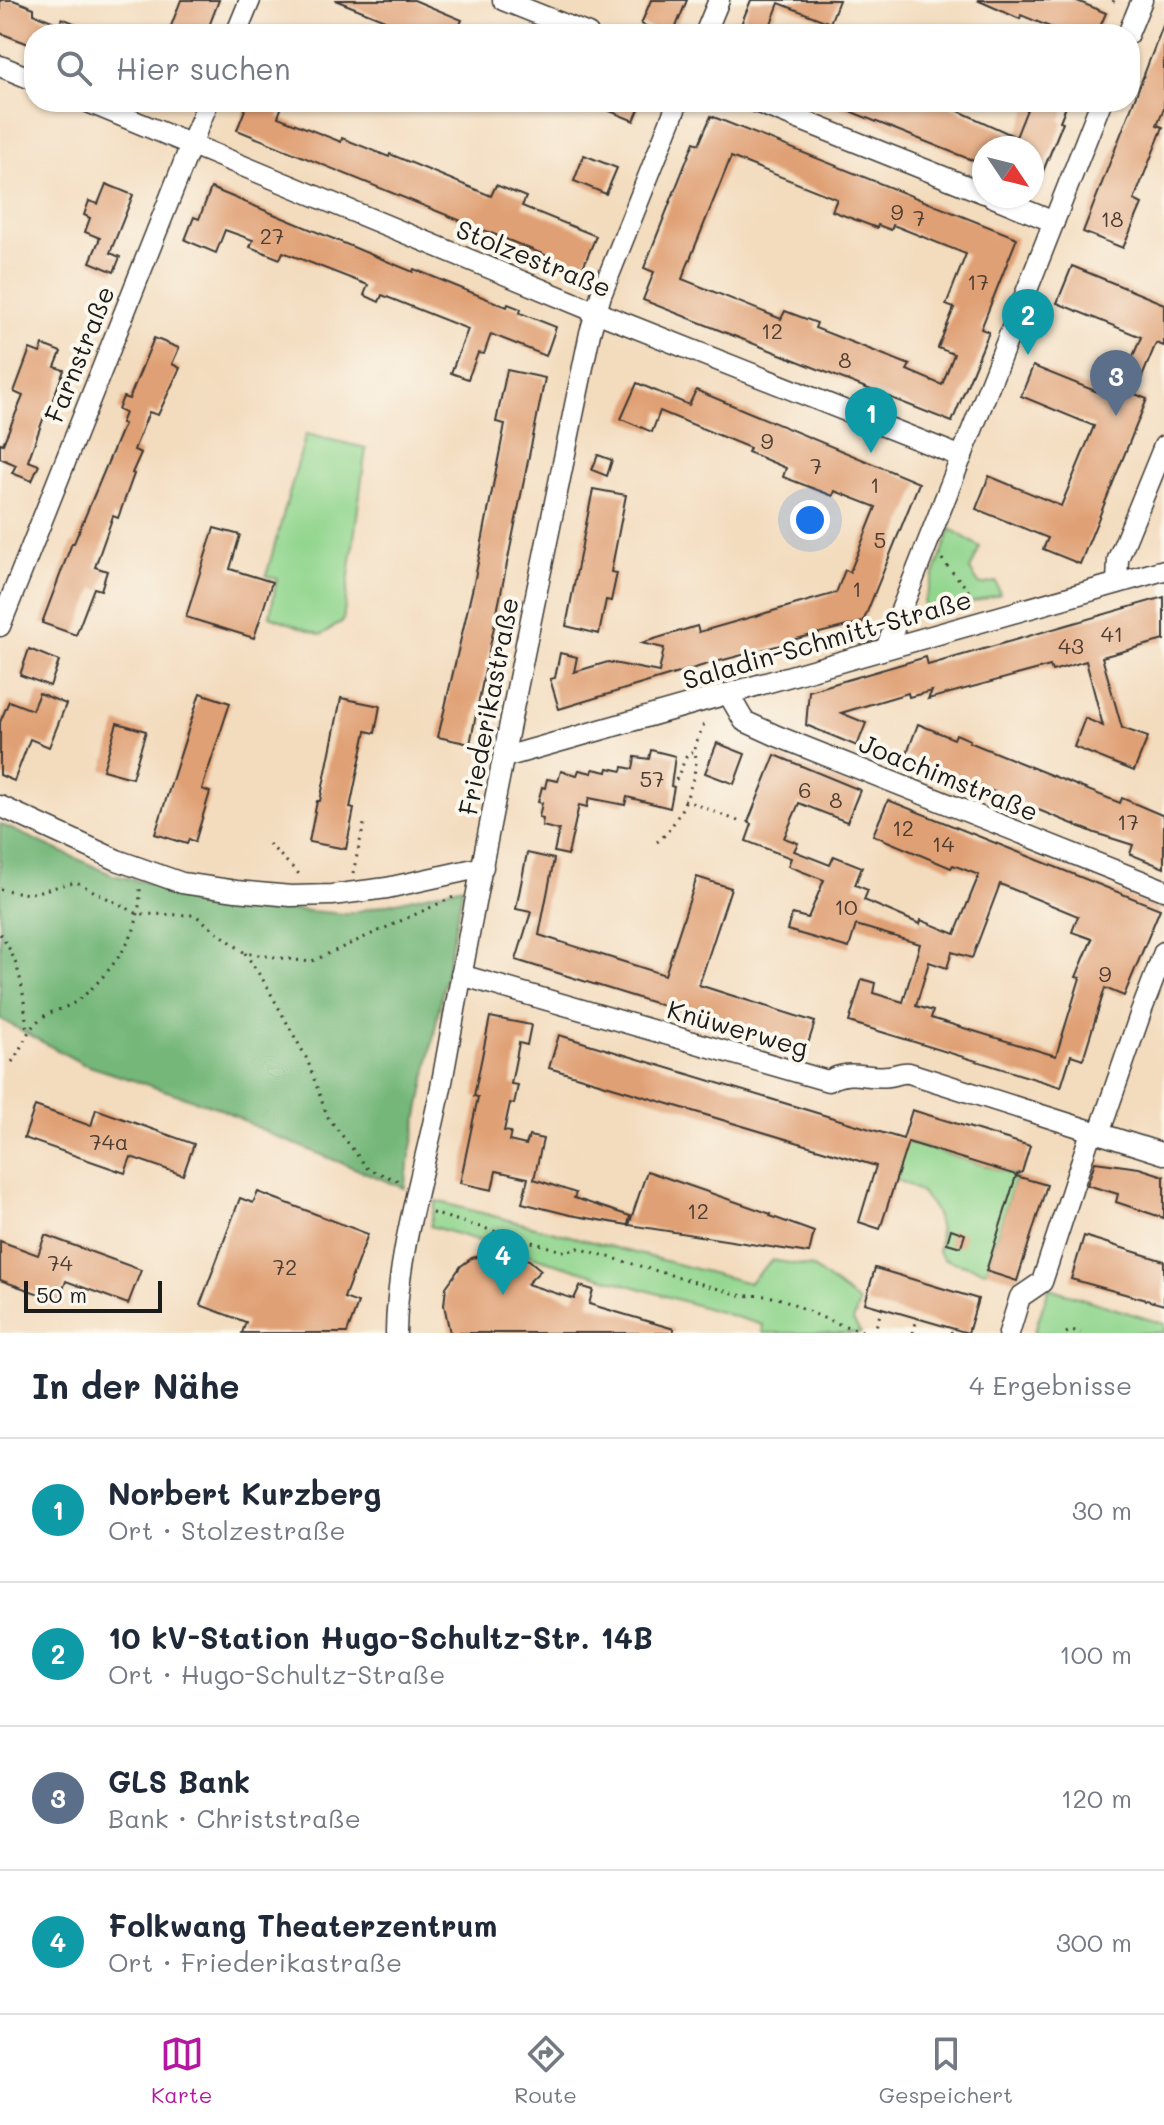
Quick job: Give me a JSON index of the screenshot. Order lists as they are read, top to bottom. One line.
{"streets":{"street":["Stolzestraße","Farnstraße","Saladin-Schmitt-Straße","Friederikastraße","Joachimstraße","Knüwerweg"]},"crossings":[["Stolzestraße","Farnstraße"],["Stolzestraße","Friederikastraße"],["Saladin-Schmitt-Straße","Friederikastraße"],["Saladin-Schmitt-Straße","Joachimstraße"],["Friederikastraße","Knüwerweg"]],"house_numbers":["9","7","18","27","17","12","8","9","7","1","5","1","41","43","57","6","8","17","12","14","10","9","74a","12","74","72"],"scale_bar":"50 m","north":"bottom right","page":{"search":"Hier suchen","pins":["2","3","1","4"],"scale":"50 m","heading":["In der Nähe","4 Ergebnisse"],"list":[{"mark":"1","name":"Norbert Kurzberg","note":"Ort · Stolzestraße","value":"30 m"},{"mark":"2","name":"10 kV-Station Hugo-Schultz-Str. 14B","note":"Ort · Hugo-Schultz-Straße","value":"100 m"},{"mark":"3","name":"GLS Bank","note":"Bank · Christstraße","value":"120 m"},{"mark":"4","name":"Folkwang Theaterzentrum","note":"Ort · Friederikastraße","value":"300 m"}],"nav":["Karte","Route","Gespeichert"]}}
